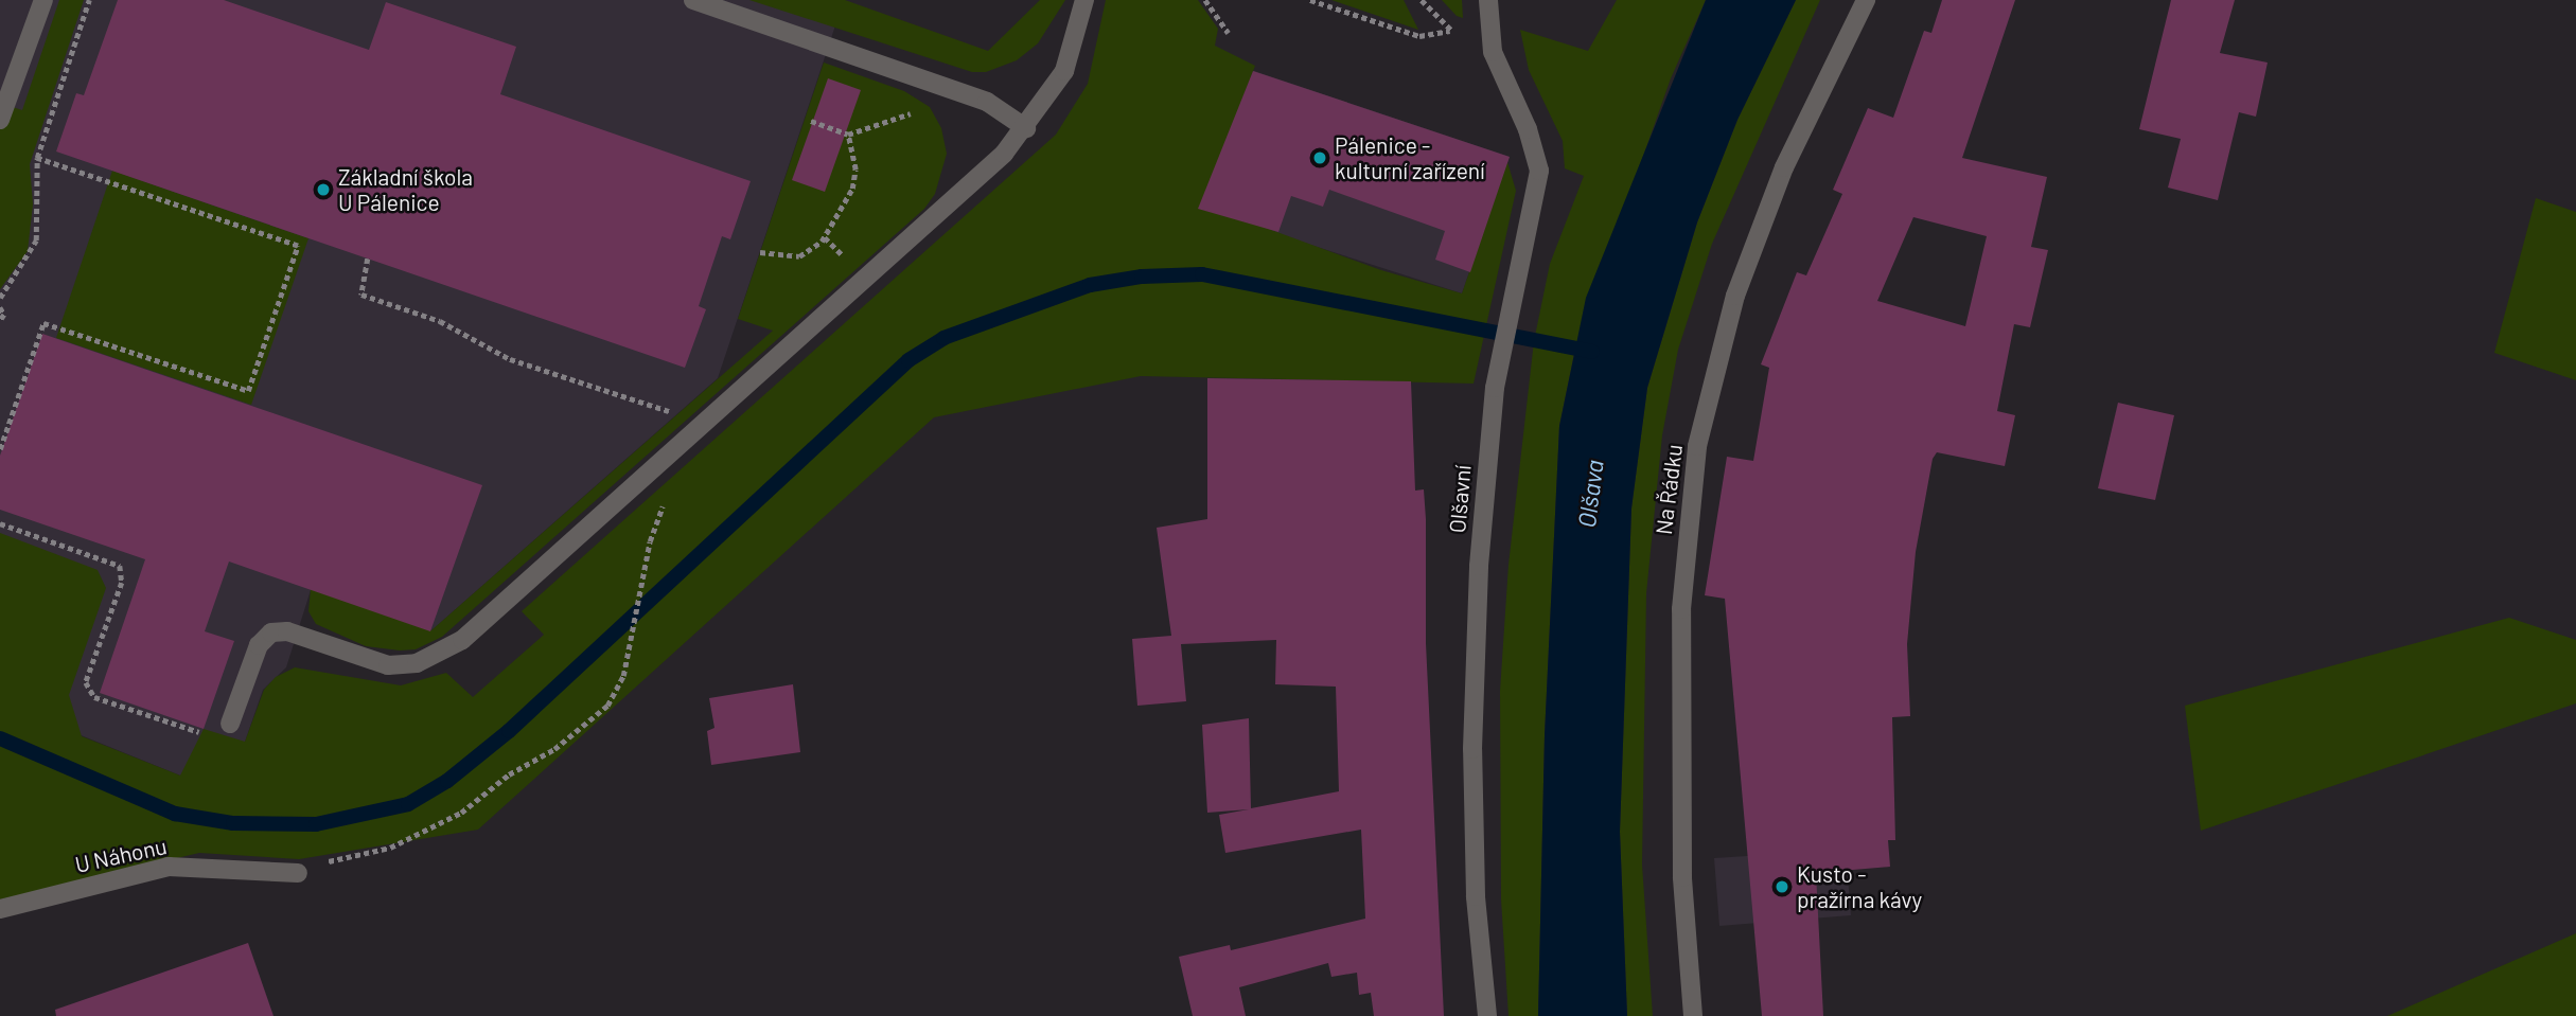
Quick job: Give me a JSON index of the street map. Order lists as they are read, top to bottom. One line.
{"streets":{"street":["Na Řádku","Olšavní","U Náhonu"]},"water":["Olšava"],"places":["Pálenice - kulturní zařízení","Základní škola U Pálenice","Kusto - pražírna kávy"]}
